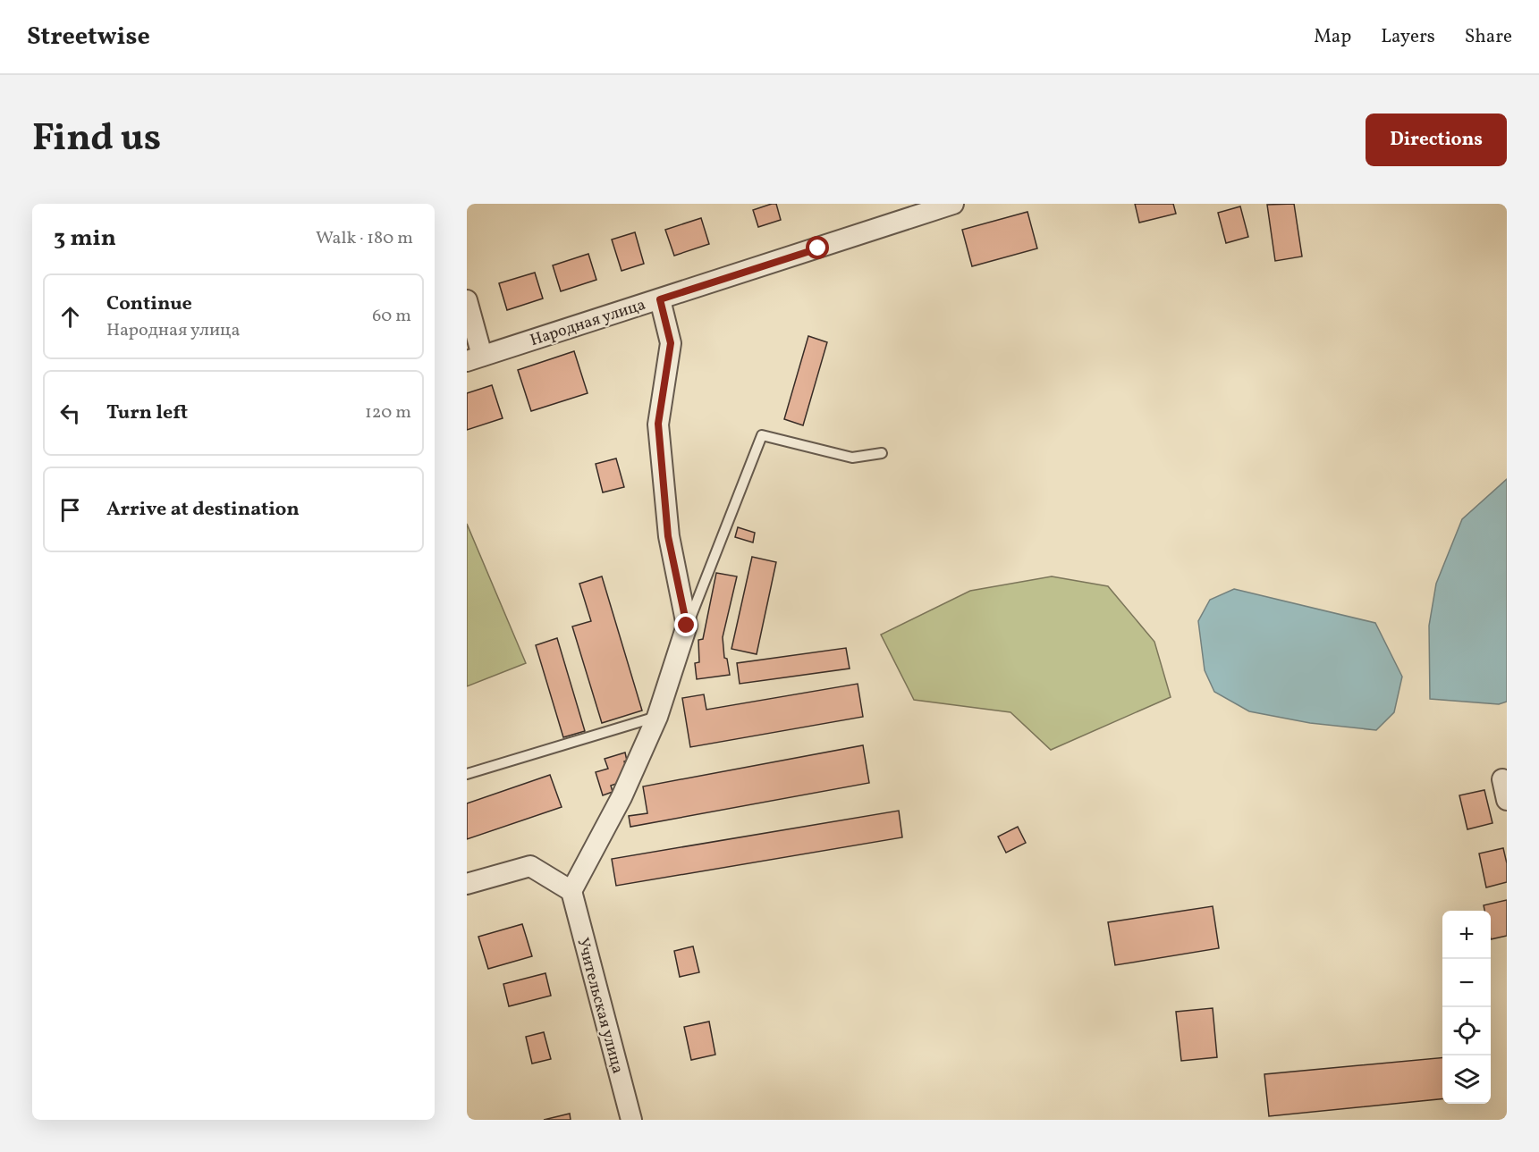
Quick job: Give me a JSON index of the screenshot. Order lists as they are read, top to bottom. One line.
{"streets":{"street":["Народная улица","Учительская улица"]},"page":{"header":"Streetwise","nav":["Map","Layers","Share"],"title":"Find us","buttons":"Directions","heading":["3 min","Walk · 180 m"],"list":[["Continue","Народная улица","60 m"],["Turn left","120 m"],"Arrive at destination"],"map_buttons":["+","−"]}}
